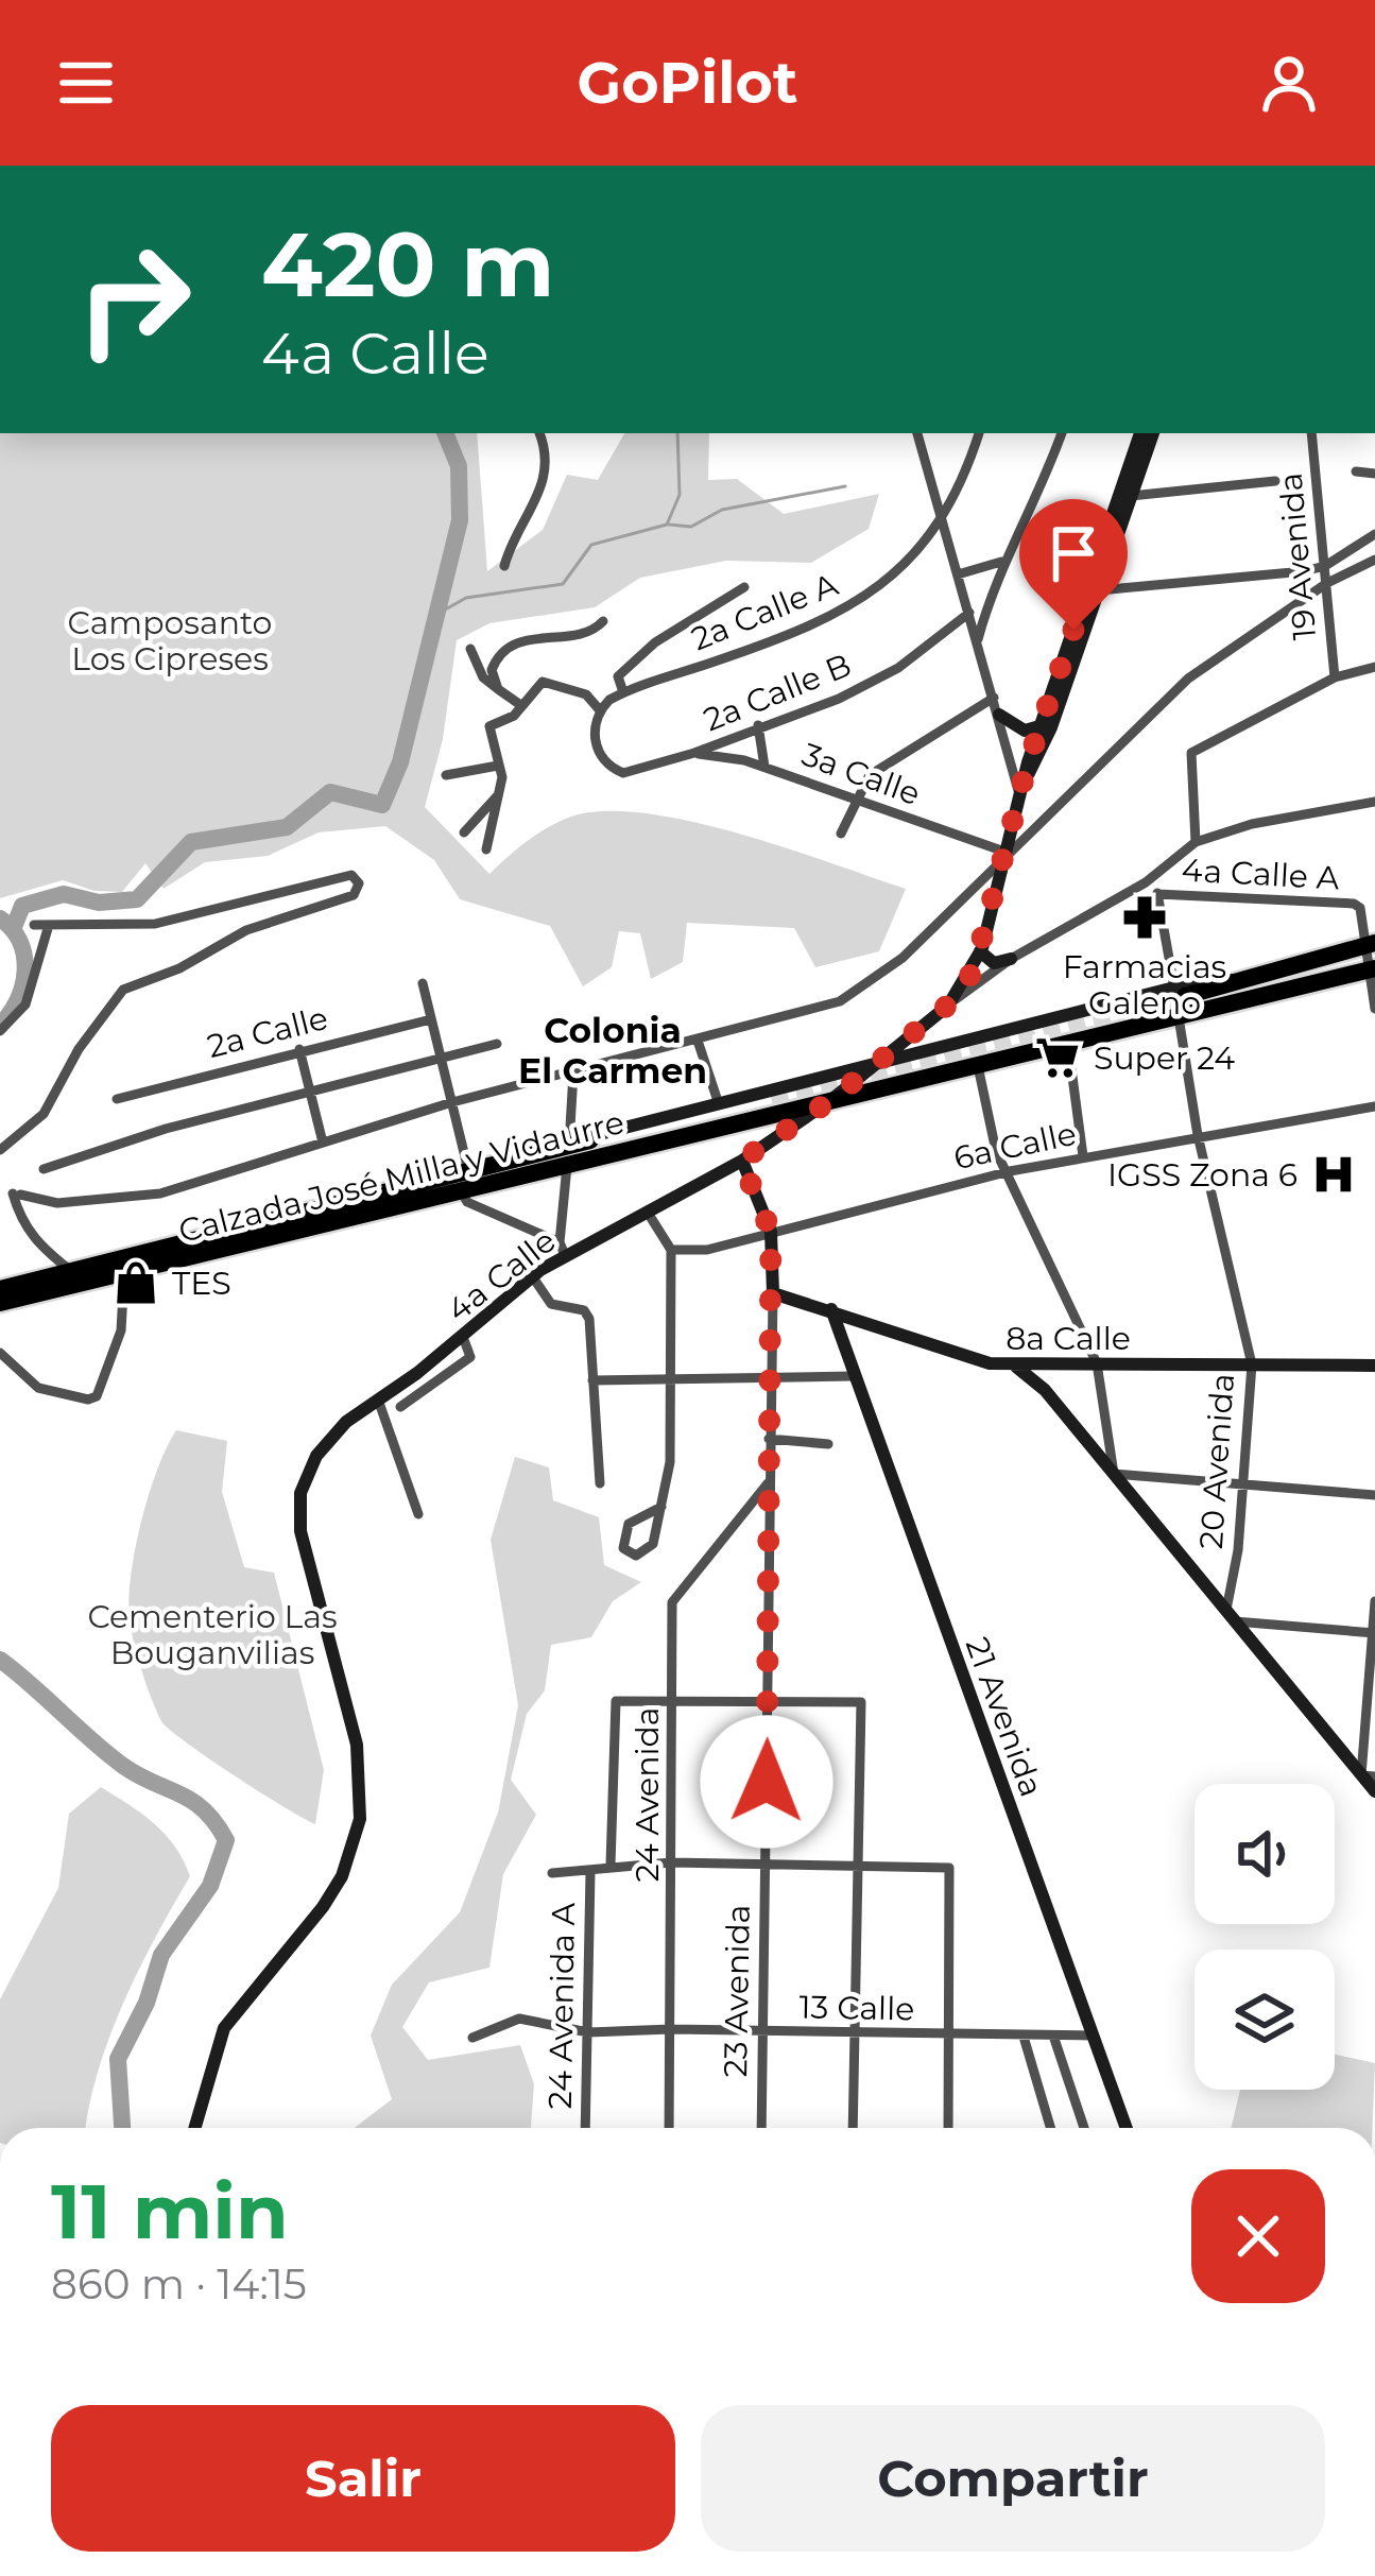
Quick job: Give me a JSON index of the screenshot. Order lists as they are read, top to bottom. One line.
{"streets":{"highway":["Calzada José Milla y Vidaurre"],"street":["19 Avenida","2a Calle A","2a Calle B","3a Calle","4a Calle A","2a Calle","6a Calle","4a Calle","8a Calle","20 Avenida","21 Avenida","24 Avenida","23 Avenida","24 Avenida A","13 Calle"]},"crossings":[["2a Calle A","2a Calle B"],["2a Calle B","3a Calle"],["4a Calle A","Calzada José Milla y Vidaurre"],["6a Calle","20 Avenida"],["6a Calle","23 Avenida"],["Calzada José Milla y Vidaurre","4a Calle"],["Calzada José Milla y Vidaurre","20 Avenida"],["4a Calle","23 Avenida"],["8a Calle","20 Avenida"],["8a Calle","21 Avenida"],["8a Calle","23 Avenida"],["21 Avenida","13 Calle"],["24 Avenida","23 Avenida"],["24 Avenida","24 Avenida A"],["24 Avenida","13 Calle"],["23 Avenida","13 Calle"],["24 Avenida A","13 Calle"]],"districts":["Colonia El Carmen"],"parks":["Camposanto Los Cipreses","Cementerio Las Bouganvilias"],"places":{"pharmacy":["Farmacias Galeno"],"supermarket":["Super 24"],"hospital":["IGSS Zona 6"],"shop":["TES"]},"page":{"header":"GoPilot","turn":["420 m","4a Calle"],"heading":["11 min","860 m · 14:15"],"buttons":["Salir","Compartir"]}}
